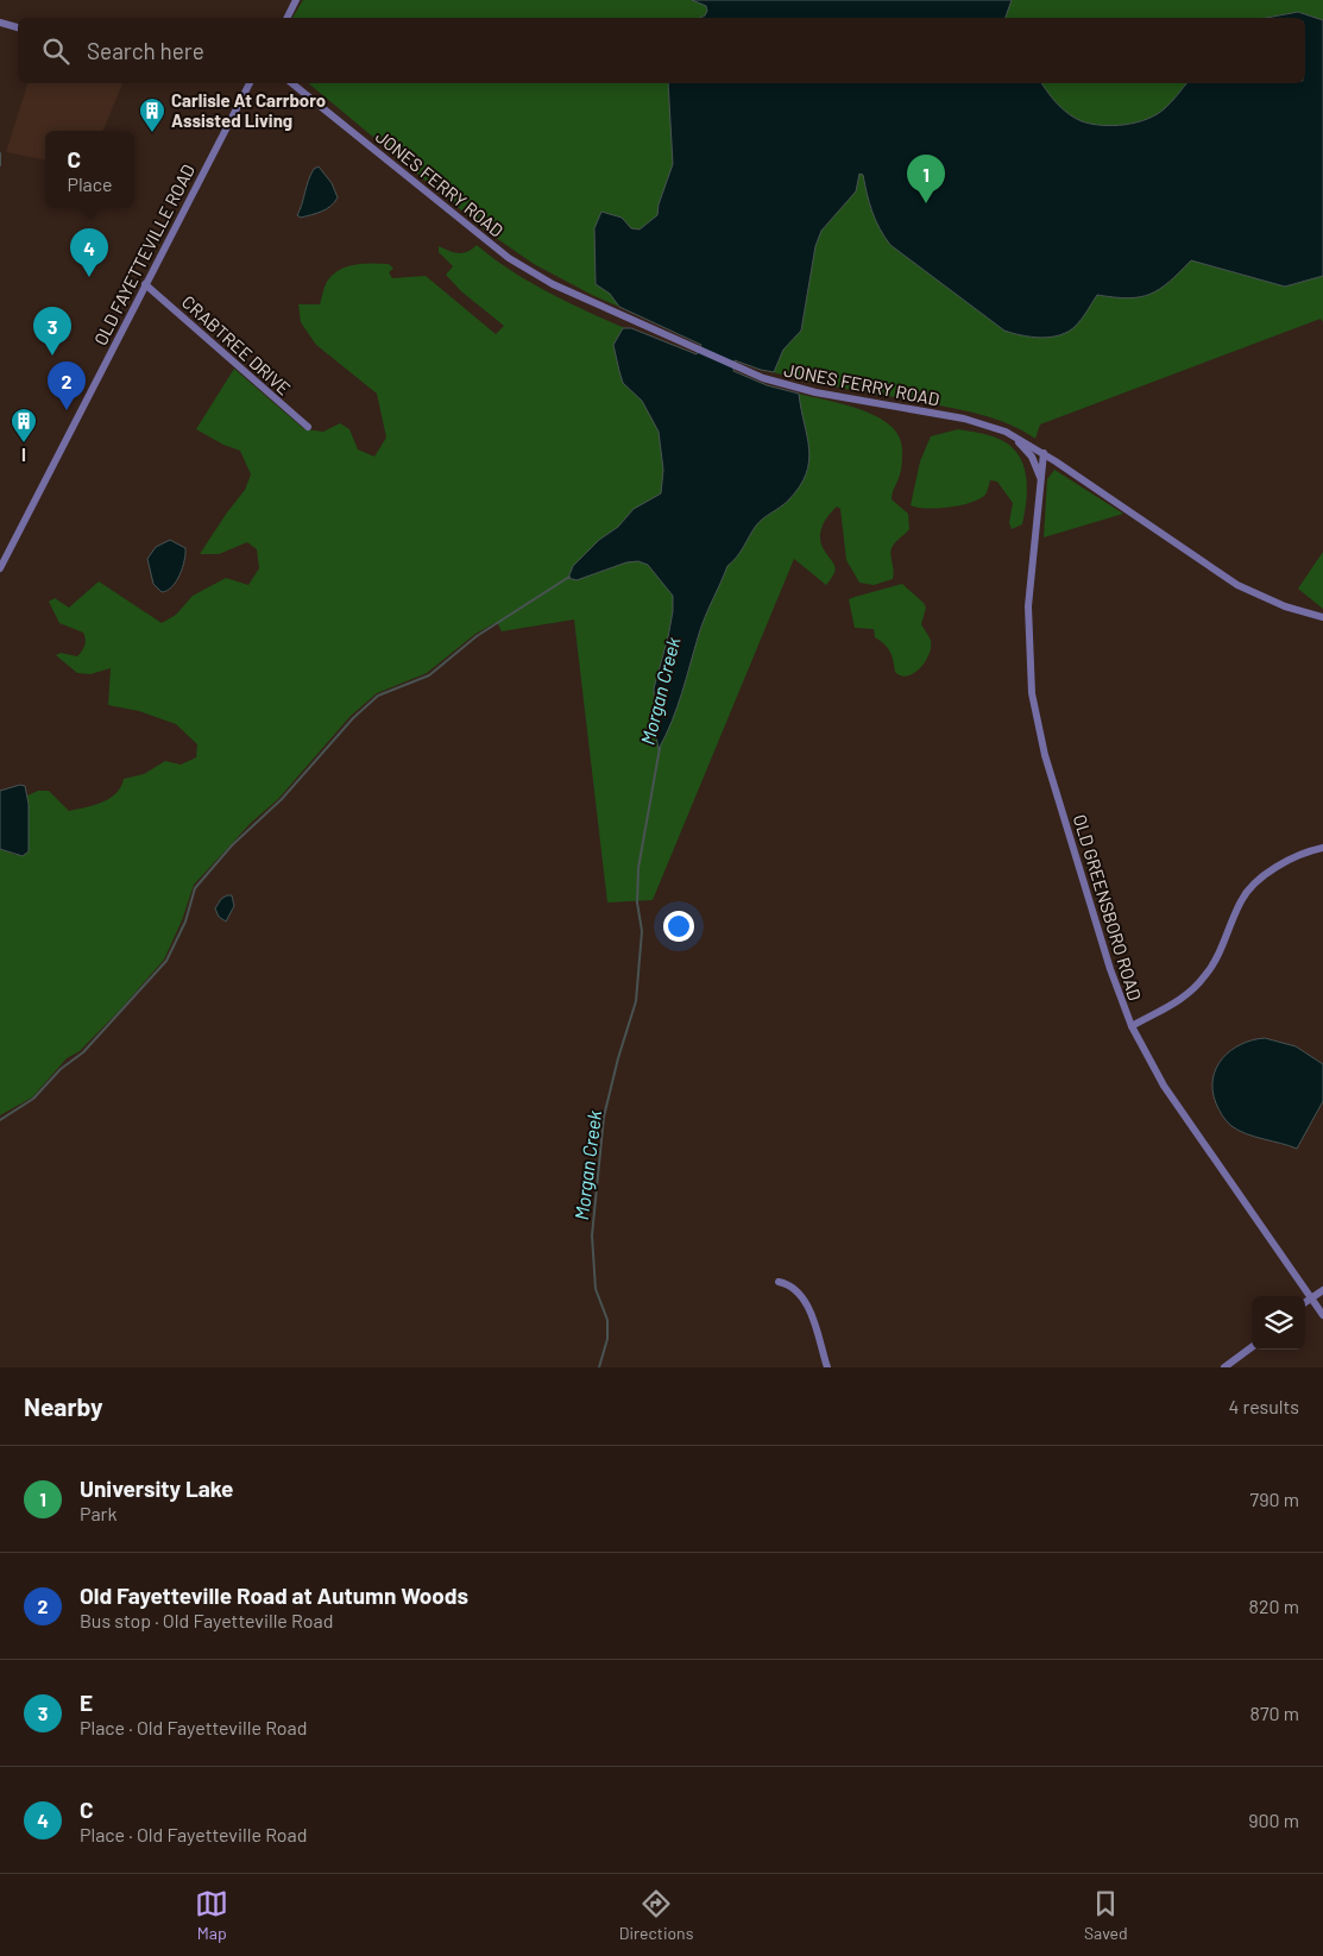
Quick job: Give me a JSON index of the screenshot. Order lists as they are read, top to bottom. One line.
{"streets":{"street":["JONES FERRY ROAD","OLD FAYETTEVILLE ROAD","CRABTREE DRIVE","OLD GREENSBORO ROAD"]},"crossings":[["JONES FERRY ROAD","OLD GREENSBORO ROAD"],["OLD FAYETTEVILLE ROAD","CRABTREE DRIVE"]],"water":["Morgan Creek"],"places":{"building":["Carlisle At Carrboro Assisted Living","I"]},"page":{"search":"Search here","popup":["C","Place"],"pins":["1","4","3","2"],"heading":["Nearby","4 results"],"list":[{"mark":"1","name":"University Lake","note":"Park","value":"790 m"},{"mark":"2","name":"Old Fayetteville Road at Autumn Woods","note":"Bus stop · Old Fayetteville Road","value":"820 m"},{"mark":"3","name":"E","note":"Place · Old Fayetteville Road","value":"870 m"},{"mark":"4","name":"C","note":"Place · Old Fayetteville Road","value":"900 m"}],"nav":["Map","Directions","Saved"]}}
